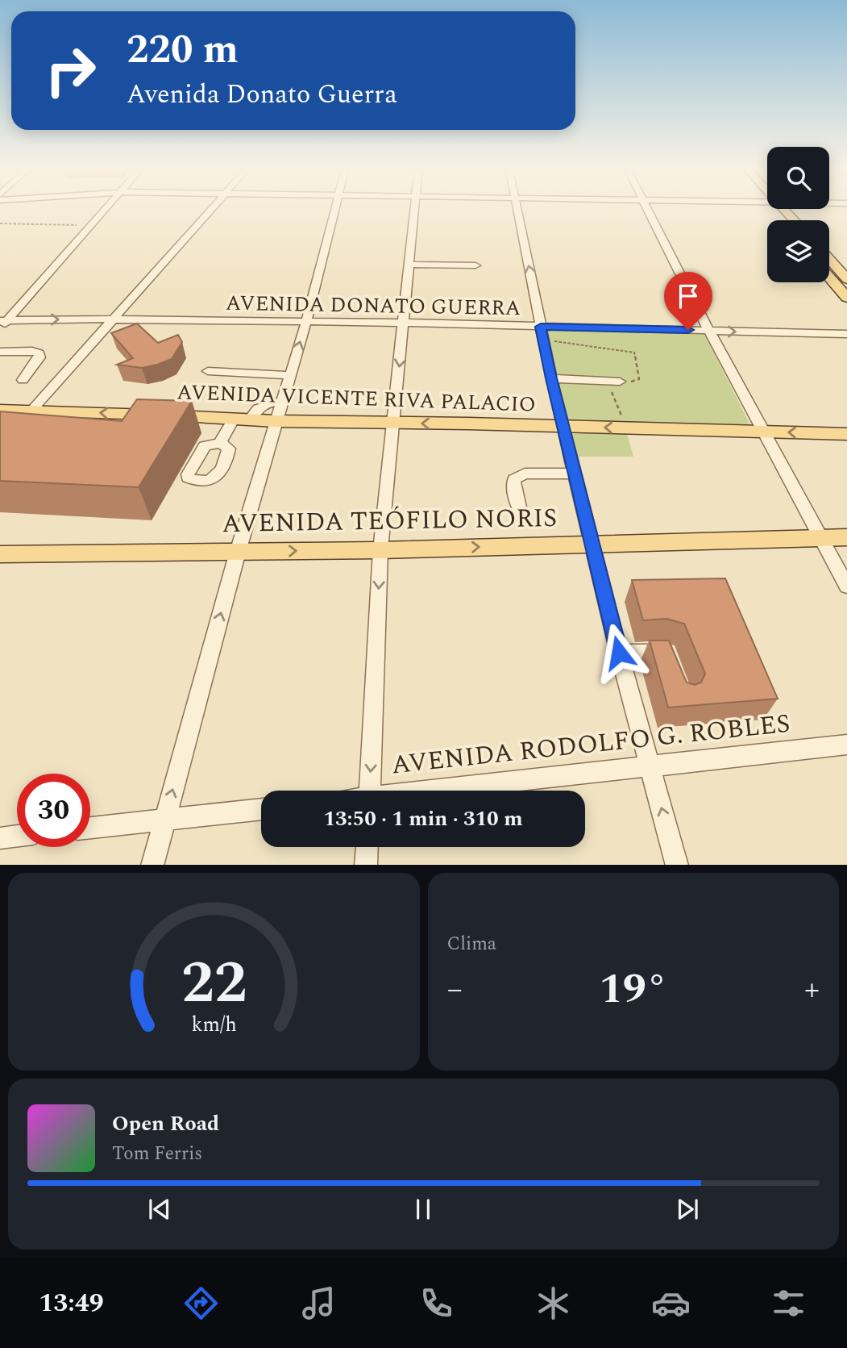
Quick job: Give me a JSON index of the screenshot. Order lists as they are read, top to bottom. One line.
{"streets":{"main road":["AVENIDA VICENTE RIVA PALACIO","AVENIDA TEÓFILO NORIS"],"street":["AVENIDA DONATO GUERRA","AVENIDA RODOLFO G. ROBLES"]},"one_way":["AVENIDA VICENTE RIVA PALACIO","AVENIDA TEÓFILO NORIS"],"page":{"turn":["220 m","Avenida Donato Guerra"],"limit":"30","trip":"13:50 · 1 min · 310 m","tile":"Clima","heat":["−","19°","+"],"song":["Open Road","Tom Ferris"],"tabs":"13:49","gauge":["22","km/h"]}}
